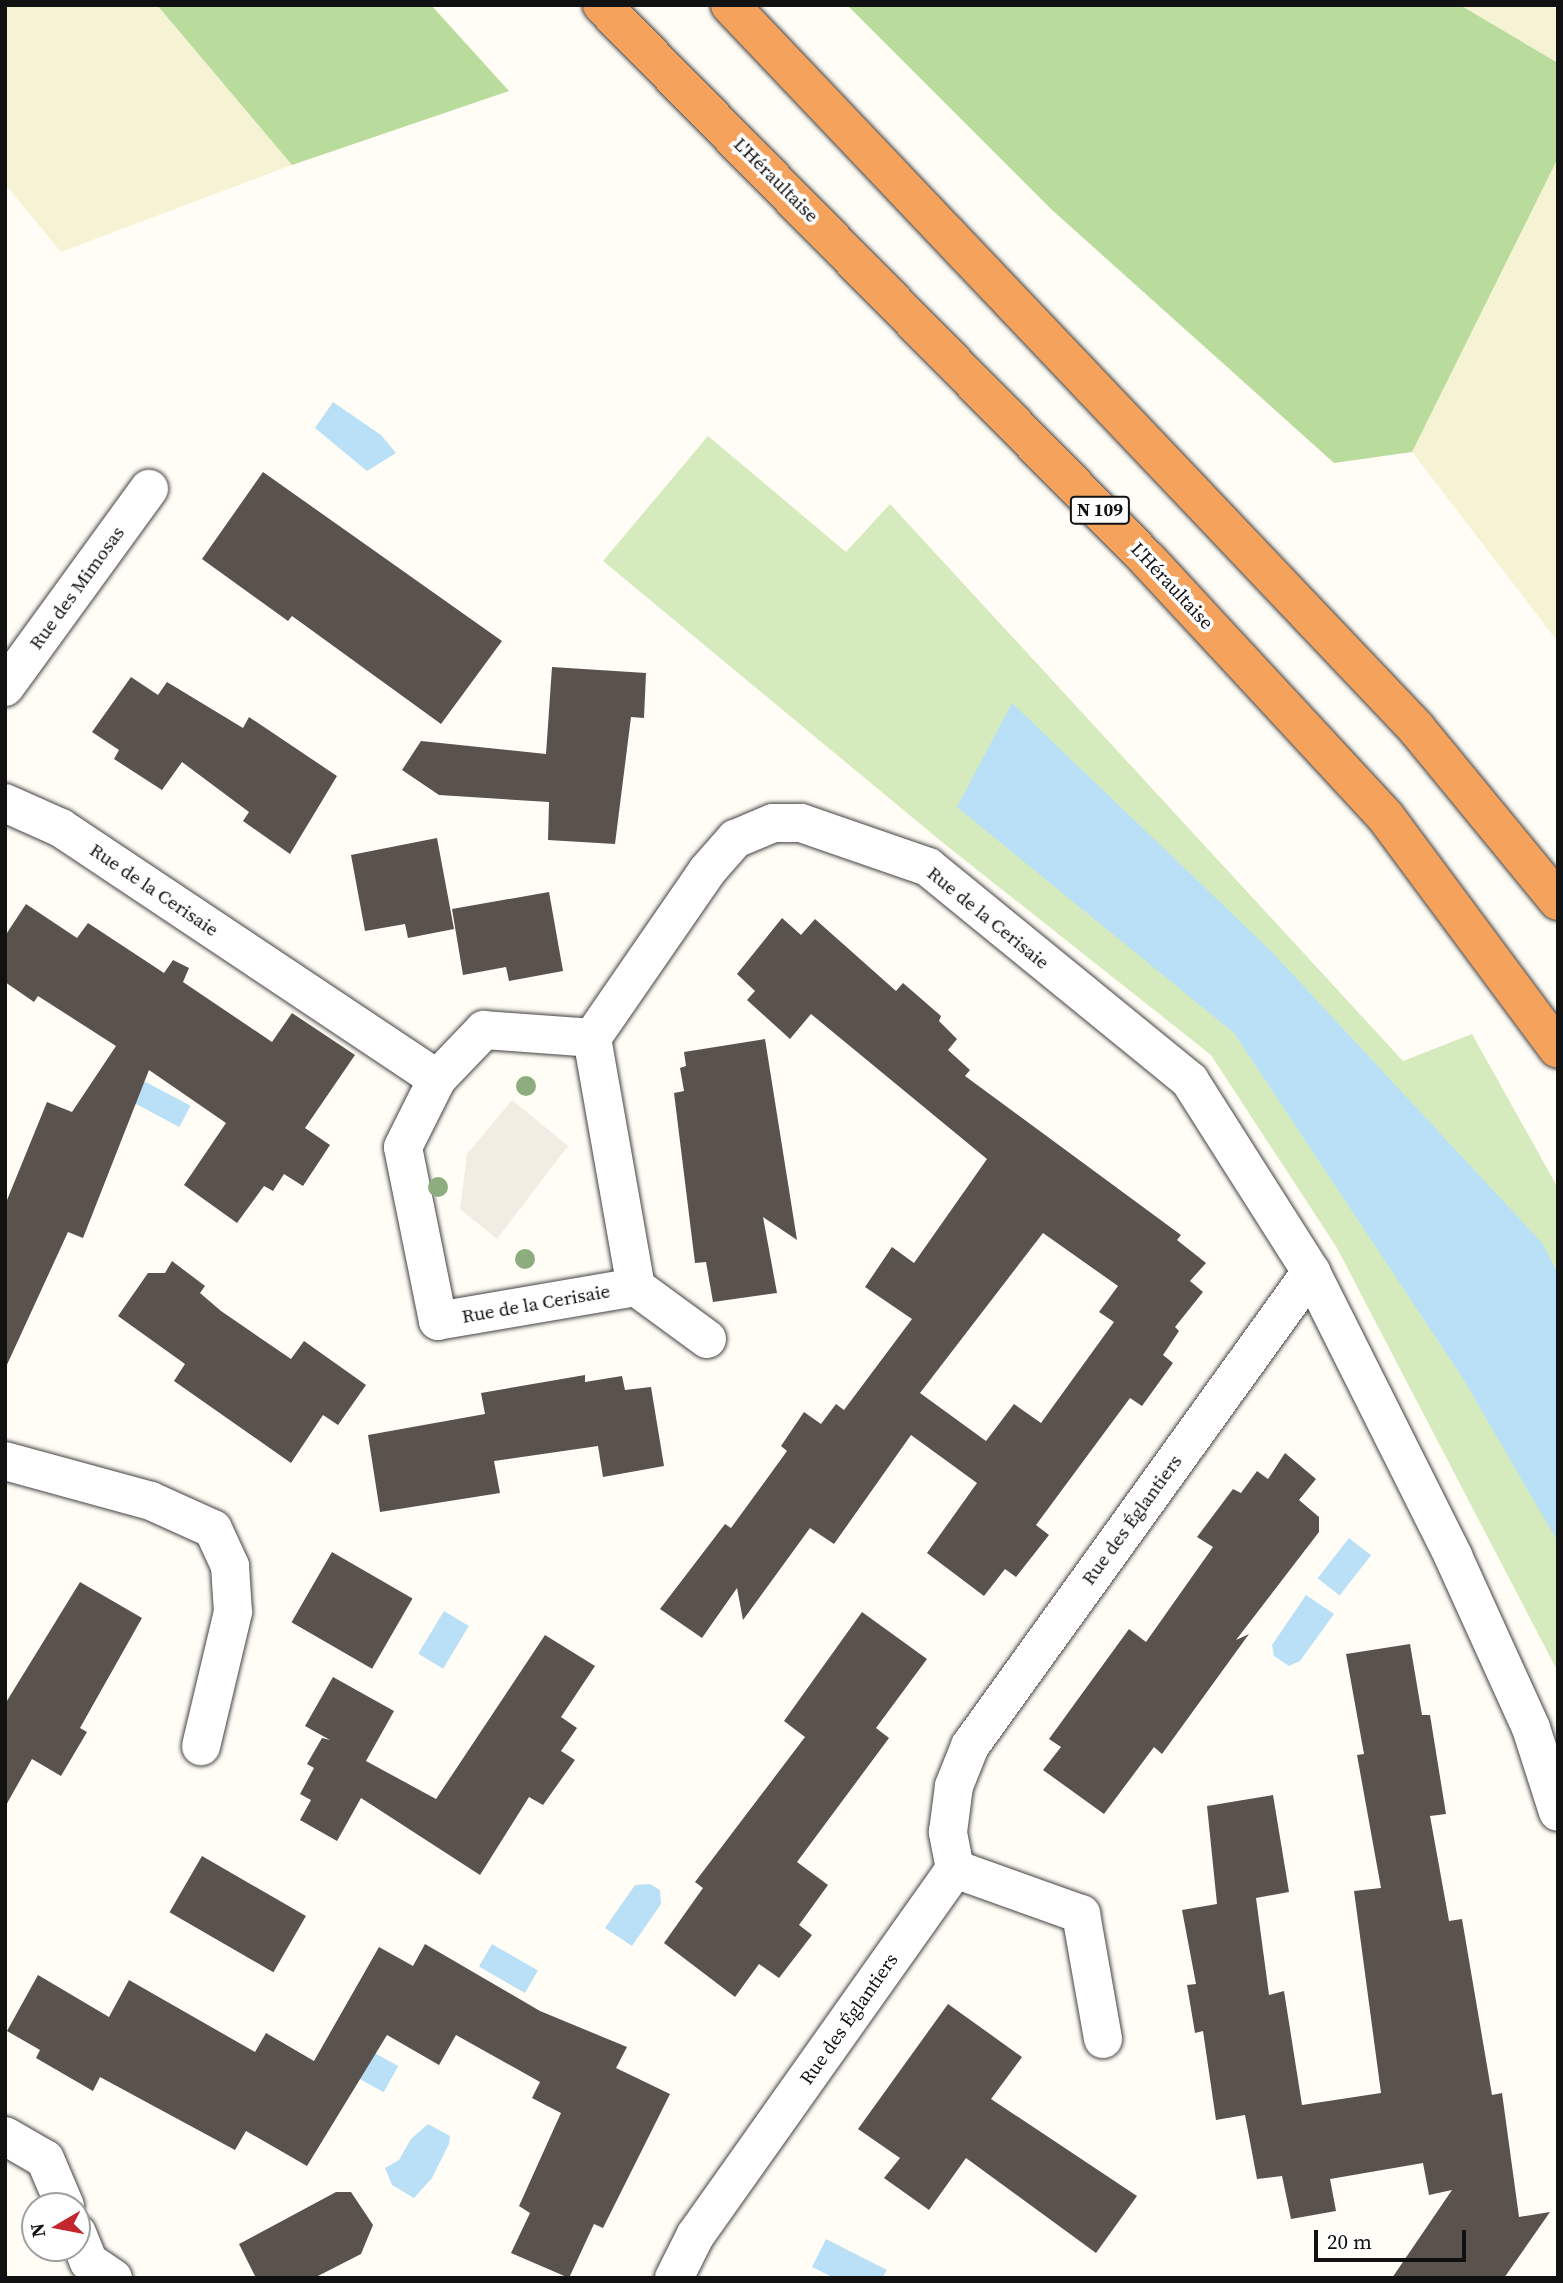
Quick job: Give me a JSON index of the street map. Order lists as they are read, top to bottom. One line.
{"streets":{"highway":["L'Héraultaise","N 109"],"street":["Rue des Mimosas","Rue de la Cerisaie","Rue des Églantiers"]},"crossings":[["Rue de la Cerisaie","Rue des Églantiers"]],"scale_bar":"20 m","north":"left"}
